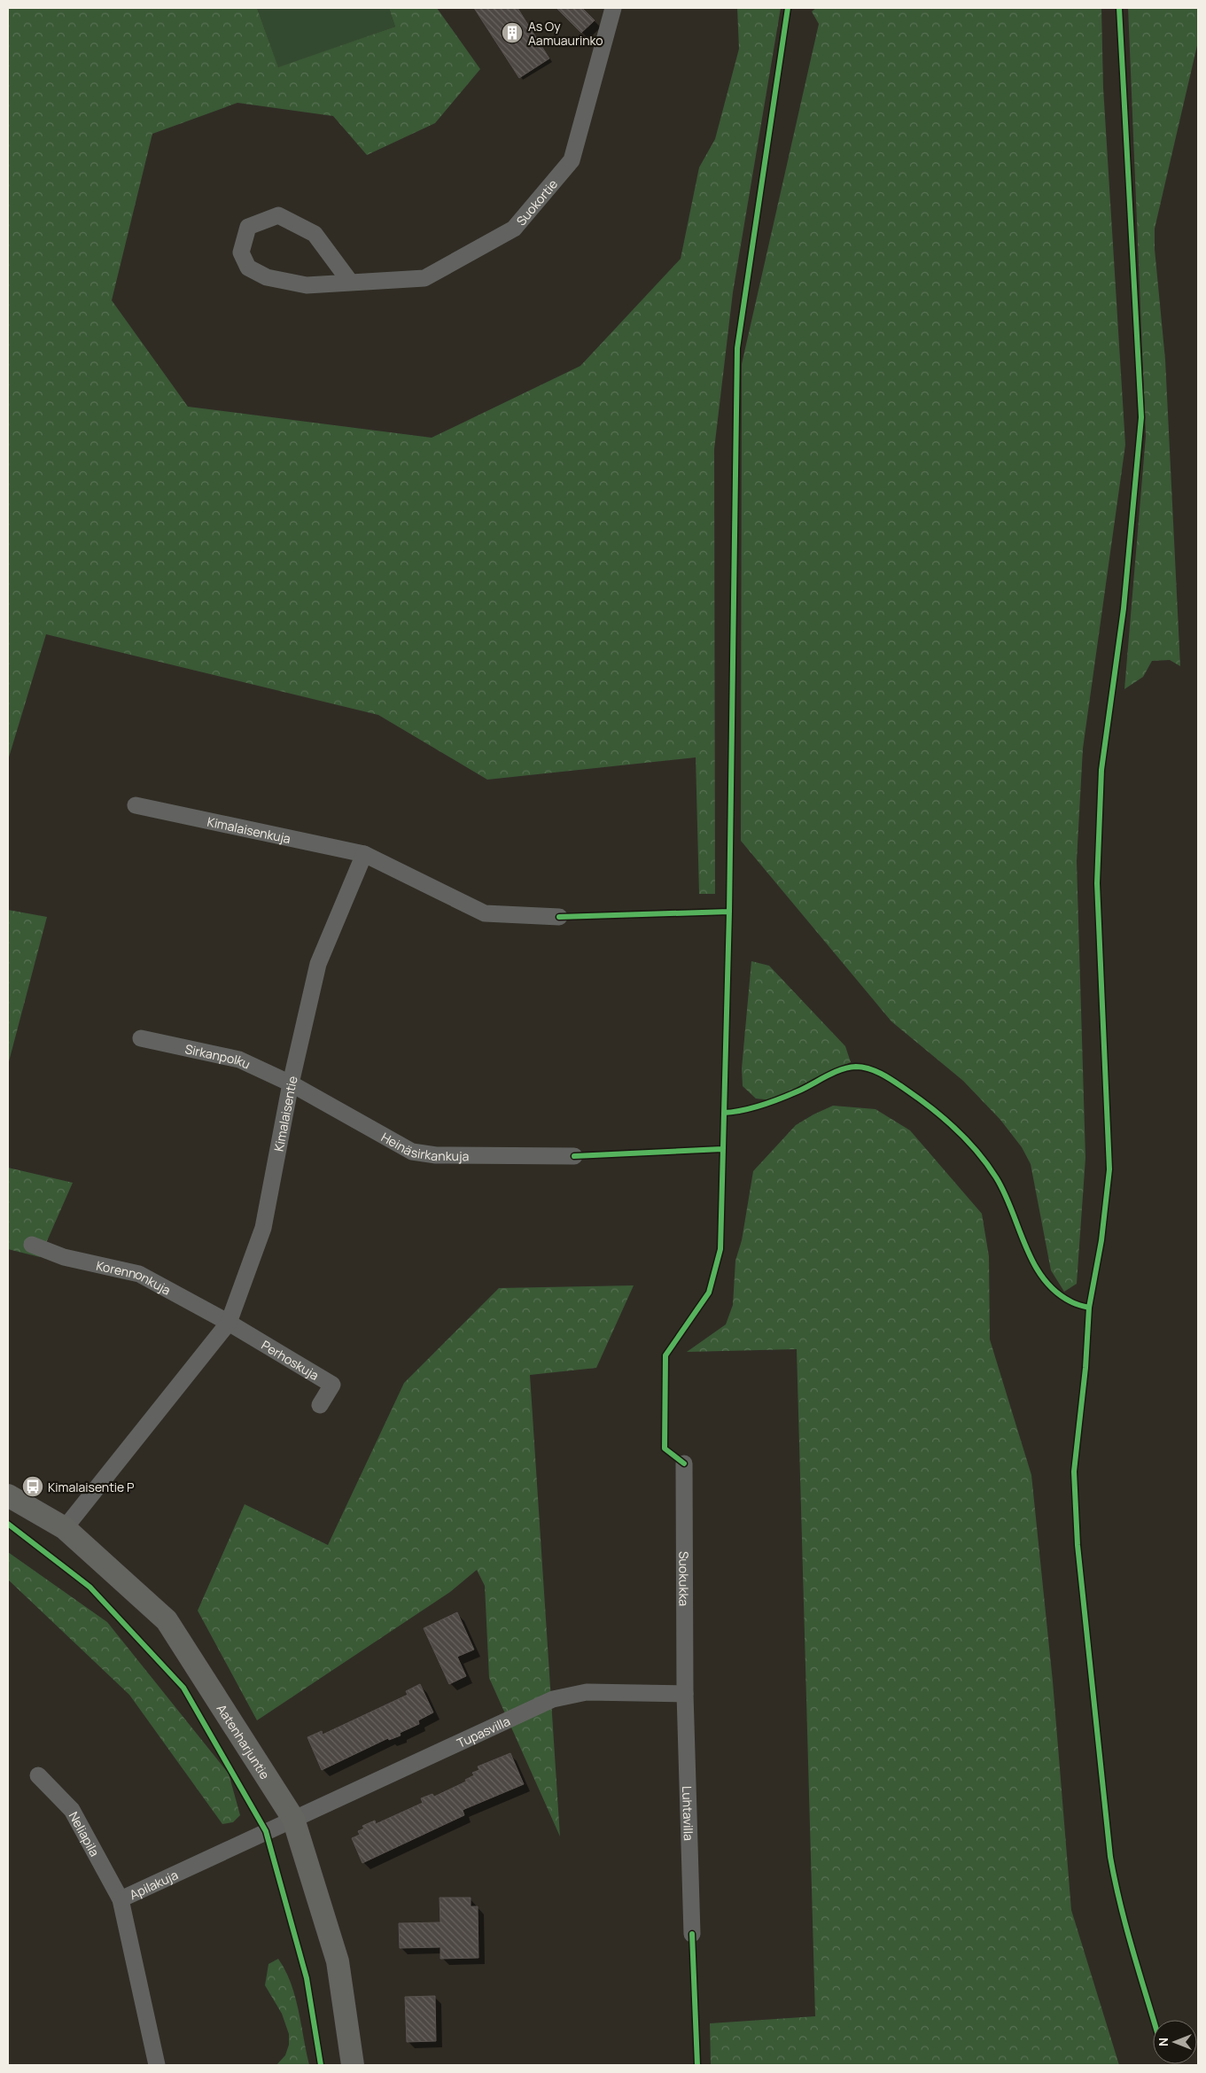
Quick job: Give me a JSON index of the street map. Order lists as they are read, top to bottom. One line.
{"streets":{"street":["Suokortie","Kimalaisenkuja","Sirkanpolku","Kimalaisentie","Heinäsirkankuja","Korennonkuja","Perhoskuja","Suokukka","Tupasvilla","Aatenharjuntie","Luhtavilla","Neliapila","Apilakuja"]},"crossings":[["Kimalaisenkuja","Kimalaisentie"],["Sirkanpolku","Kimalaisentie"],["Sirkanpolku","Heinäsirkankuja"],["Kimalaisentie","Heinäsirkankuja"],["Kimalaisentie","Korennonkuja"],["Kimalaisentie","Perhoskuja"],["Kimalaisentie","Aatenharjuntie"],["Korennonkuja","Perhoskuja"],["Suokukka","Tupasvilla"],["Suokukka","Luhtavilla"],["Tupasvilla","Aatenharjuntie"],["Tupasvilla","Luhtavilla"],["Tupasvilla","Apilakuja"],["Aatenharjuntie","Apilakuja"],["Neliapila","Apilakuja"]],"places":{"building":["As Oy Aamuaurinko"],"bus stop":["Kimalaisentie P"]},"north":"left"}
